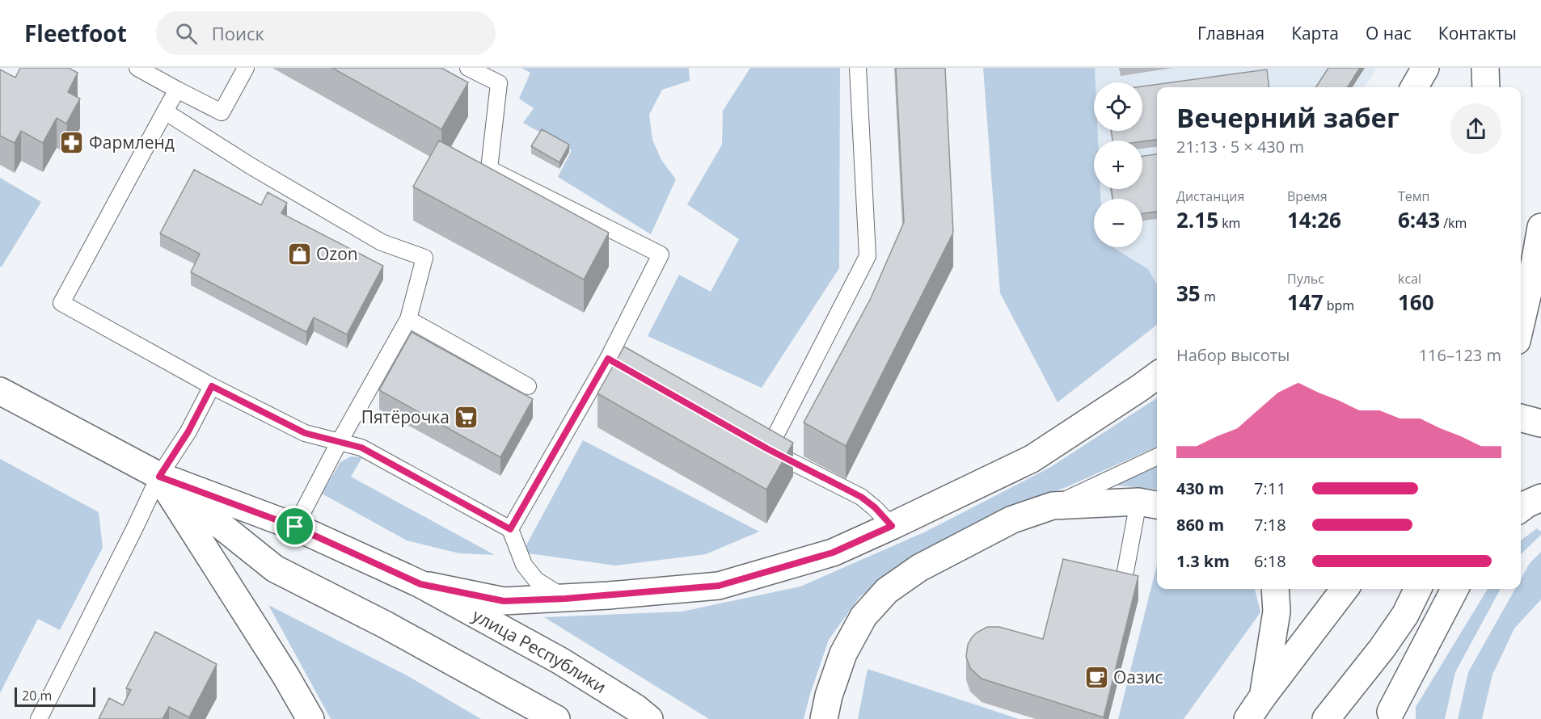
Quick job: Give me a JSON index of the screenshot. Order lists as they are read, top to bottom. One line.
{"streets":{"main road":["улица Республики"]},"places":{"pharmacy":["Фармленд"],"shop":["Ozon"],"supermarket":["Пятёрочка"],"cafe":["Оазис"]},"scale_bar":"20 m","page":{"header":"Fleetfoot","search":"Поиск","nav":["Главная","Карта","О нас","Контакты"],"map_buttons":["+","−"],"heading":["Вечерний забег","21:13 · 5 × 430 m"],"stats":[["Дистанция","2.15 km"],["Время","14:26"],["Темп","6:43 /km"],["35 m"],["Пульс","147 bpm"],["kcal","160"]],"chart":["Набор высоты","116–123 m"],"list":[{"name":"430 m","note":"7:11"},{"name":"860 m","note":"7:18"},{"name":"1.3 km","note":"6:18"}],"scale":"20 m"}}
